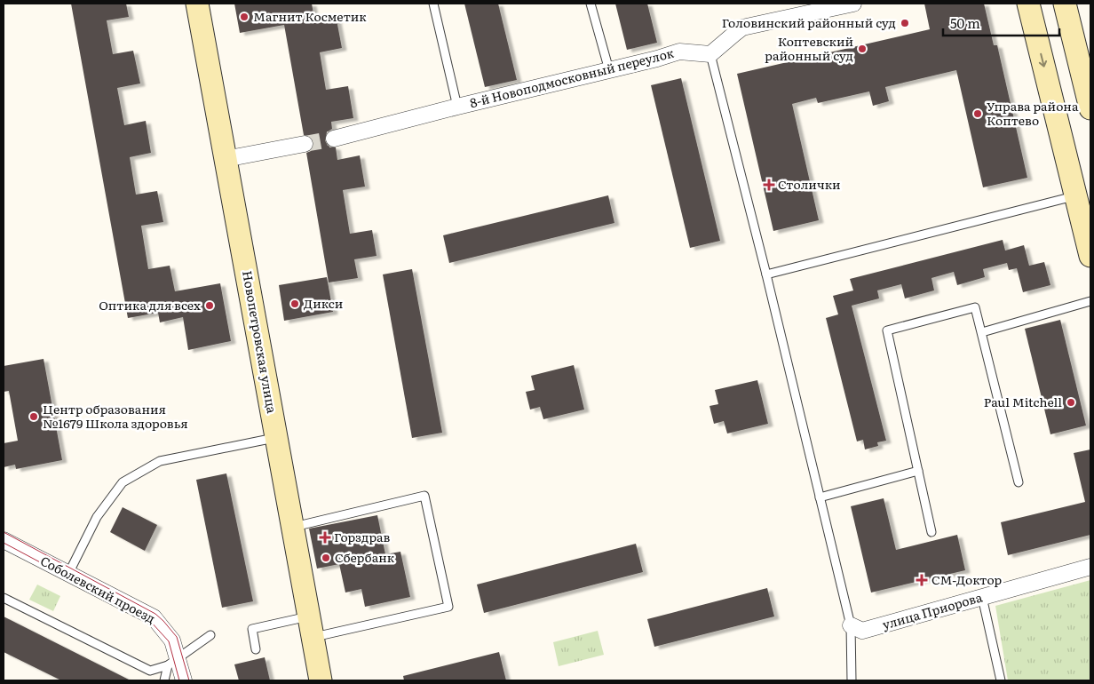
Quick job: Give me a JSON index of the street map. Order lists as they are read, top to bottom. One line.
{"streets":{"street":["8-й Новоподмосковный переулок","Новопетровская улица","Соболевский проезд","улица Приорова"]},"places":{"other":["Магнит Косметик","Головинский районный суд","Коптевский районный суд","Управа района Коптево","Дикси","Оптика для всех","Paul Mitchell","Центр образования №1679 Школа здоровья","Сбербанк"],"health":["Столички","Горздрав","СМ-Доктор"]},"scale_bar":"50 m"}
